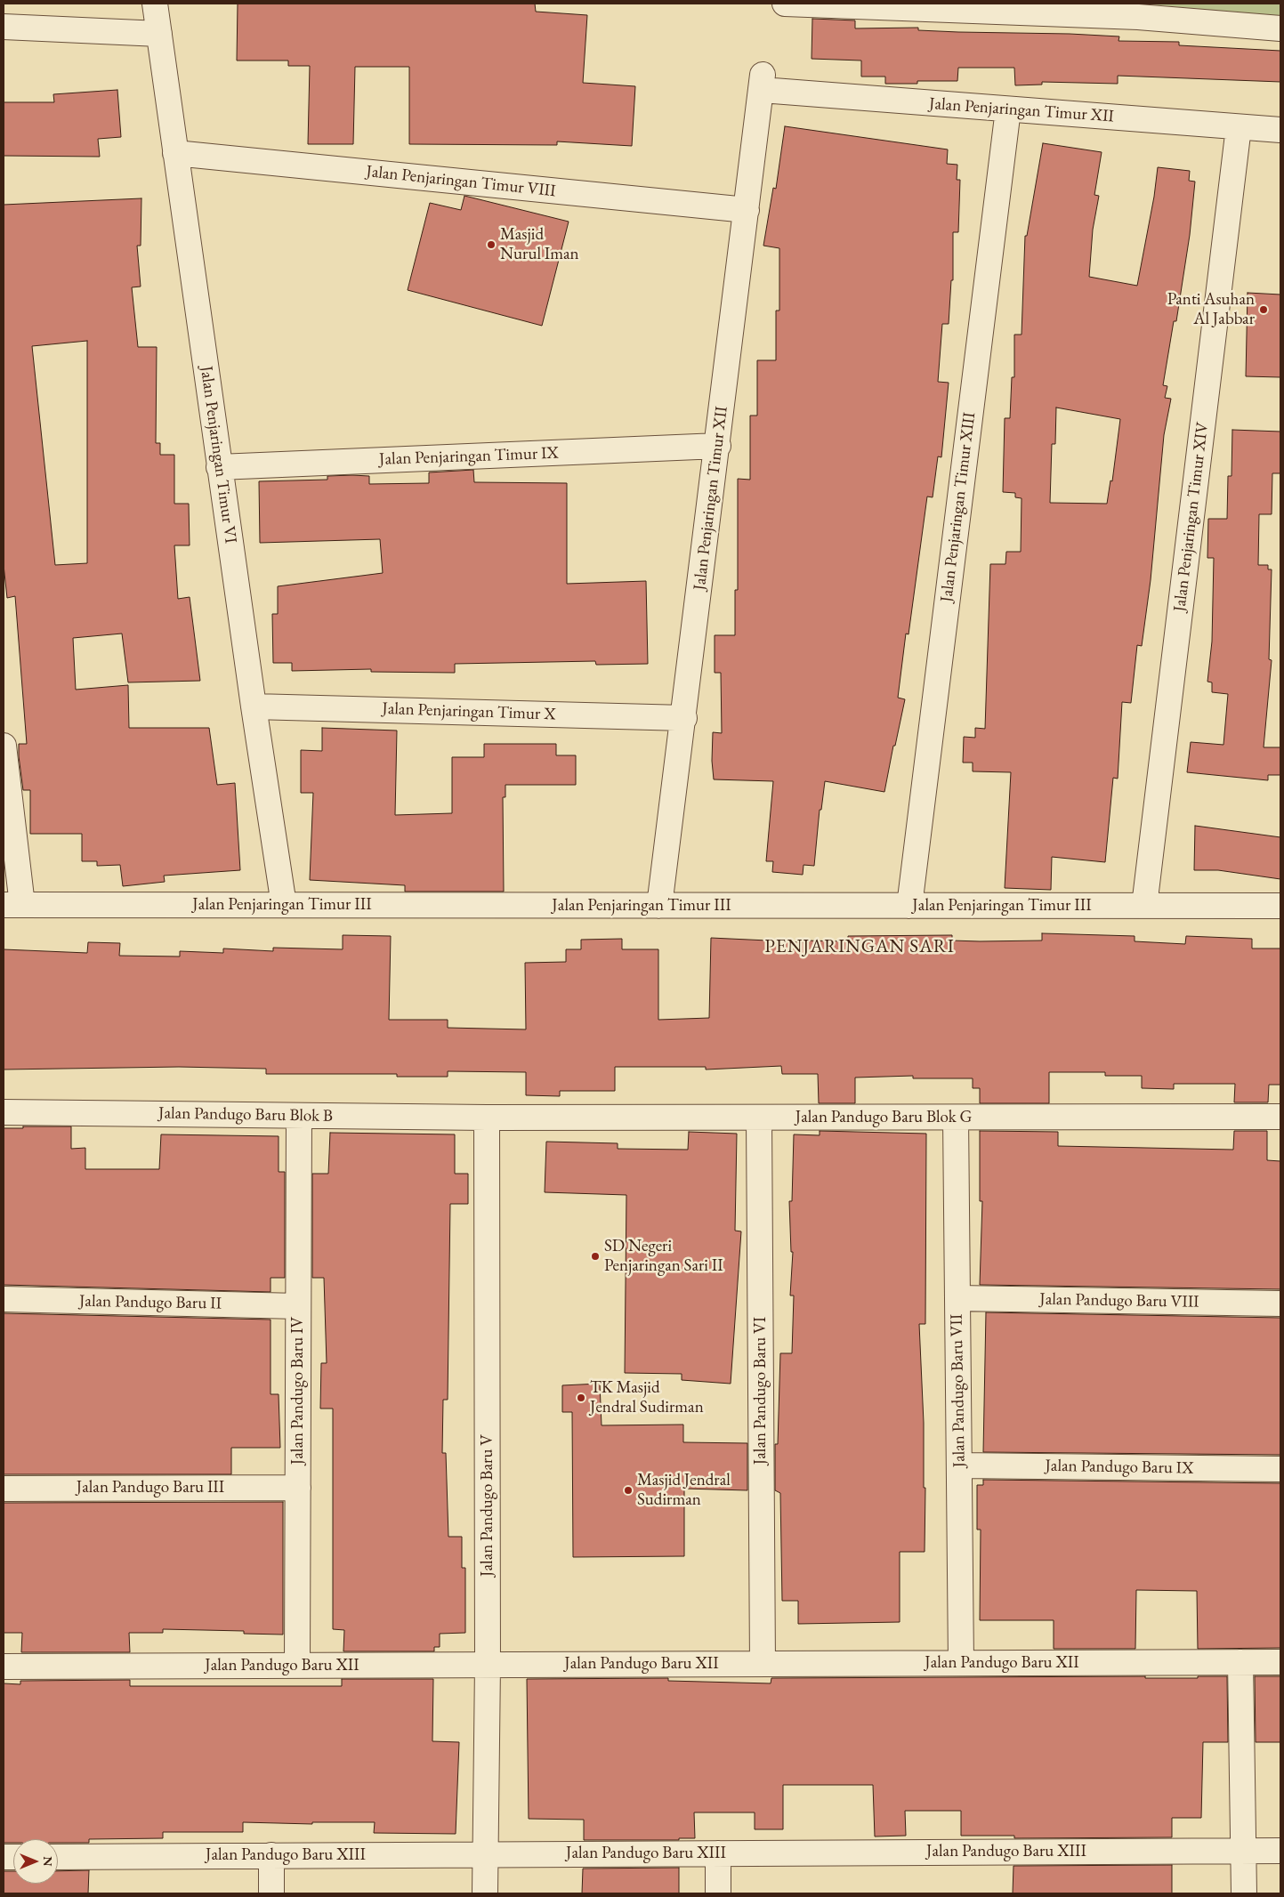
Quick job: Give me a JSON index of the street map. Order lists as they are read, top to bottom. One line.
{"streets":{"street":["Jalan Penjaringan Timur XII","Jalan Penjaringan Timur VIII","Jalan Penjaringan Timur VI","Jalan Penjaringan Timur IX","Jalan Penjaringan Timur XIII","Jalan Penjaringan Timur XIV","Jalan Penjaringan Timur X","Jalan Penjaringan Timur III","Jalan Pandugo Baru Blok B","Jalan Pandugo Baru Blok G","Jalan Pandugo Baru VIII","Jalan Pandugo Baru II","Jalan Pandugo Baru IV","Jalan Pandugo Baru VI","Jalan Pandugo Baru VII","Jalan Pandugo Baru IX","Jalan Pandugo Baru III","Jalan Pandugo Baru V","Jalan Pandugo Baru XII","Jalan Pandugo Baru XIII"]},"crossings":[["Jalan Penjaringan Timur XII","Jalan Penjaringan Timur VIII"],["Jalan Penjaringan Timur XII","Jalan Penjaringan Timur IX"],["Jalan Penjaringan Timur XII","Jalan Penjaringan Timur XIII"],["Jalan Penjaringan Timur XII","Jalan Penjaringan Timur XIV"],["Jalan Penjaringan Timur XII","Jalan Penjaringan Timur X"],["Jalan Penjaringan Timur XII","Jalan Penjaringan Timur III"],["Jalan Penjaringan Timur VIII","Jalan Penjaringan Timur VI"],["Jalan Penjaringan Timur VI","Jalan Penjaringan Timur IX"],["Jalan Penjaringan Timur VI","Jalan Penjaringan Timur X"],["Jalan Penjaringan Timur VI","Jalan Penjaringan Timur III"],["Jalan Penjaringan Timur XIII","Jalan Penjaringan Timur III"],["Jalan Penjaringan Timur XIV","Jalan Penjaringan Timur III"],["Jalan Pandugo Baru Blok B","Jalan Pandugo Baru Blok G"],["Jalan Pandugo Baru Blok B","Jalan Pandugo Baru IV"],["Jalan Pandugo Baru Blok B","Jalan Pandugo Baru V"],["Jalan Pandugo Baru Blok G","Jalan Pandugo Baru VI"],["Jalan Pandugo Baru Blok G","Jalan Pandugo Baru VII"],["Jalan Pandugo Baru Blok G","Jalan Pandugo Baru V"],["Jalan Pandugo Baru VIII","Jalan Pandugo Baru VII"],["Jalan Pandugo Baru II","Jalan Pandugo Baru IV"],["Jalan Pandugo Baru IV","Jalan Pandugo Baru III"],["Jalan Pandugo Baru IV","Jalan Pandugo Baru XII"],["Jalan Pandugo Baru VI","Jalan Pandugo Baru XII"],["Jalan Pandugo Baru VII","Jalan Pandugo Baru IX"],["Jalan Pandugo Baru VII","Jalan Pandugo Baru XII"],["Jalan Pandugo Baru V","Jalan Pandugo Baru XII"],["Jalan Pandugo Baru V","Jalan Pandugo Baru XIII"]],"districts":["PENJARINGAN SARI"],"places":["Masjid Nurul Iman","Panti Asuhan Al Jabbar","SD Negeri Penjaringan Sari II","TK Masjid Jendral Sudirman","Masjid Jendral Sudirman"],"north":"right"}
